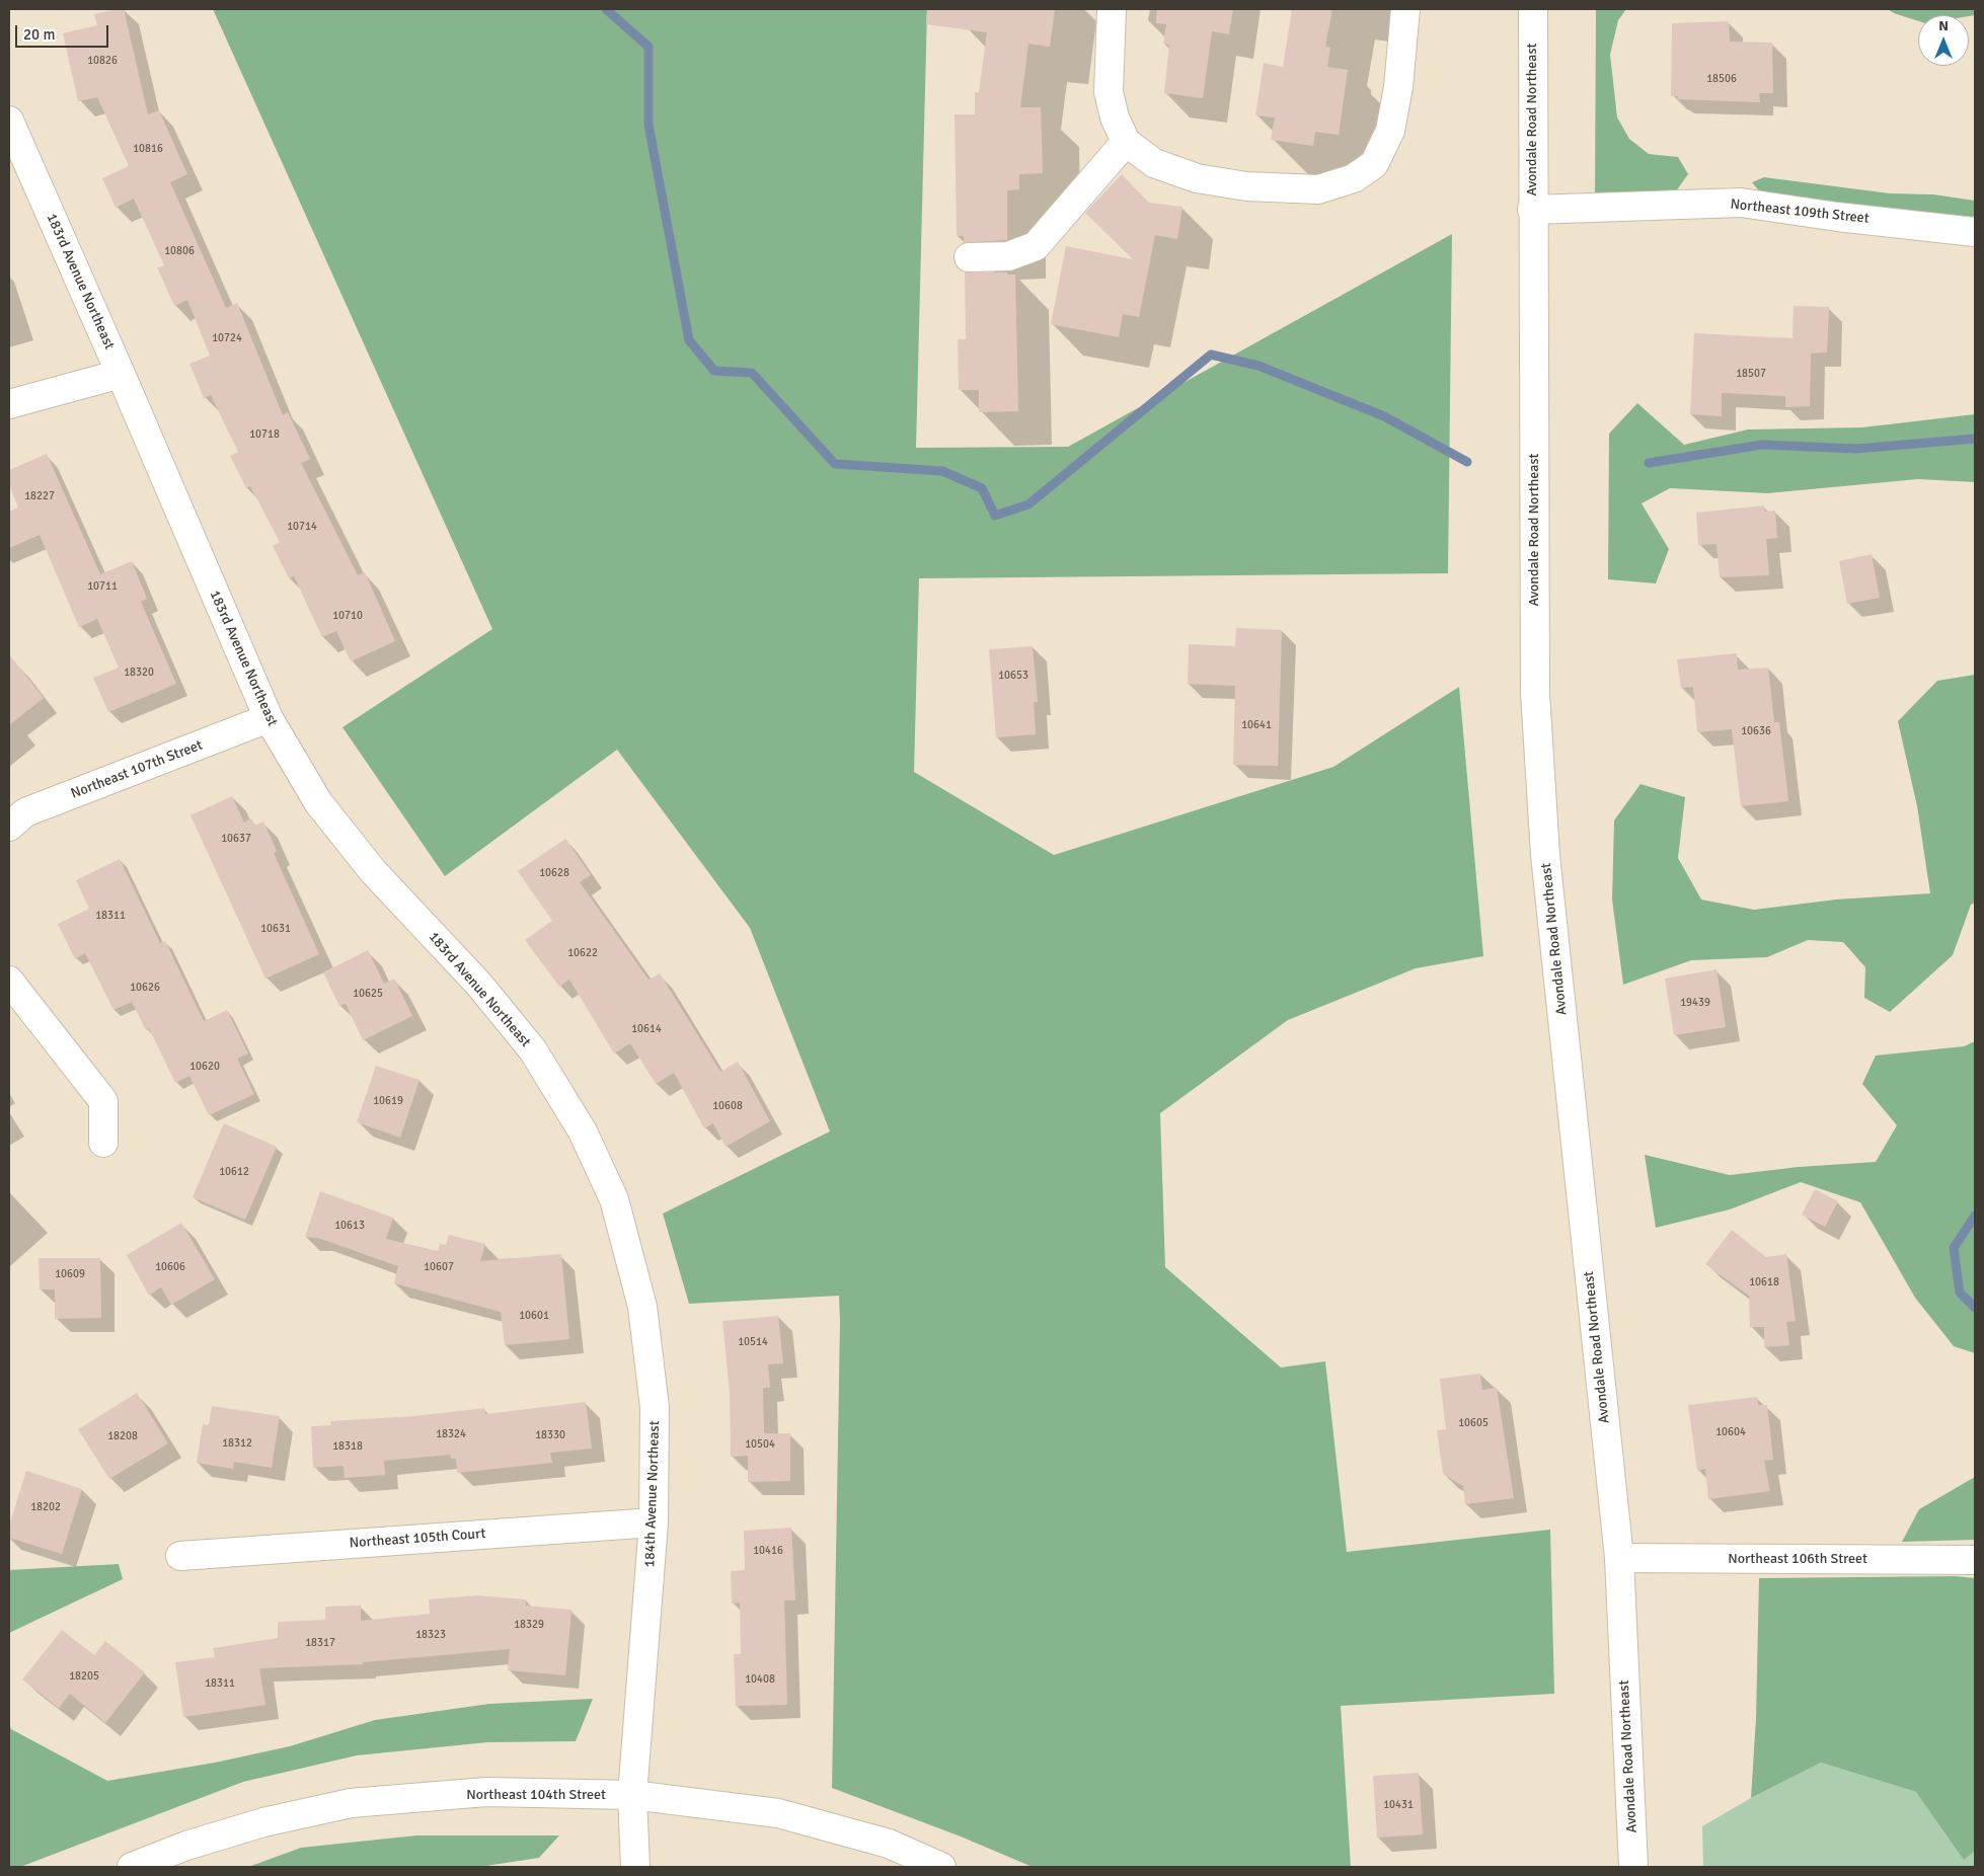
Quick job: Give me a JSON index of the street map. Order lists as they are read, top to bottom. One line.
{"streets":{"street":["Avondale Road Northeast","Northeast 109th Street","183rd Avenue Northeast","Northeast 107th Street","184th Avenue Northeast","Northeast 105th Court","Northeast 106th Street","Northeast 104th Street"]},"crossings":[["Avondale Road Northeast","Northeast 109th Street"],["Avondale Road Northeast","Northeast 106th Street"],["183rd Avenue Northeast","Northeast 107th Street"],["183rd Avenue Northeast","184th Avenue Northeast"],["184th Avenue Northeast","Northeast 105th Court"],["184th Avenue Northeast","Northeast 104th Street"]],"house_numbers":["10826","18506","10816","10806","10724","18507","10718","18227","10714","10711","10710","18320","10653","10641","10636","10637","10628","18311","10631","10622","10626","10625","19439","10614","10620","10619","10608","10612","10613","10606","10607","10609","10618","10601","10514","10605","10604","18324","18330","18208","18312","10504","18318","18202","10416","18329","18323","18317","18205","10408","18311","10431"],"scale_bar":"20 m","north":"top"}
